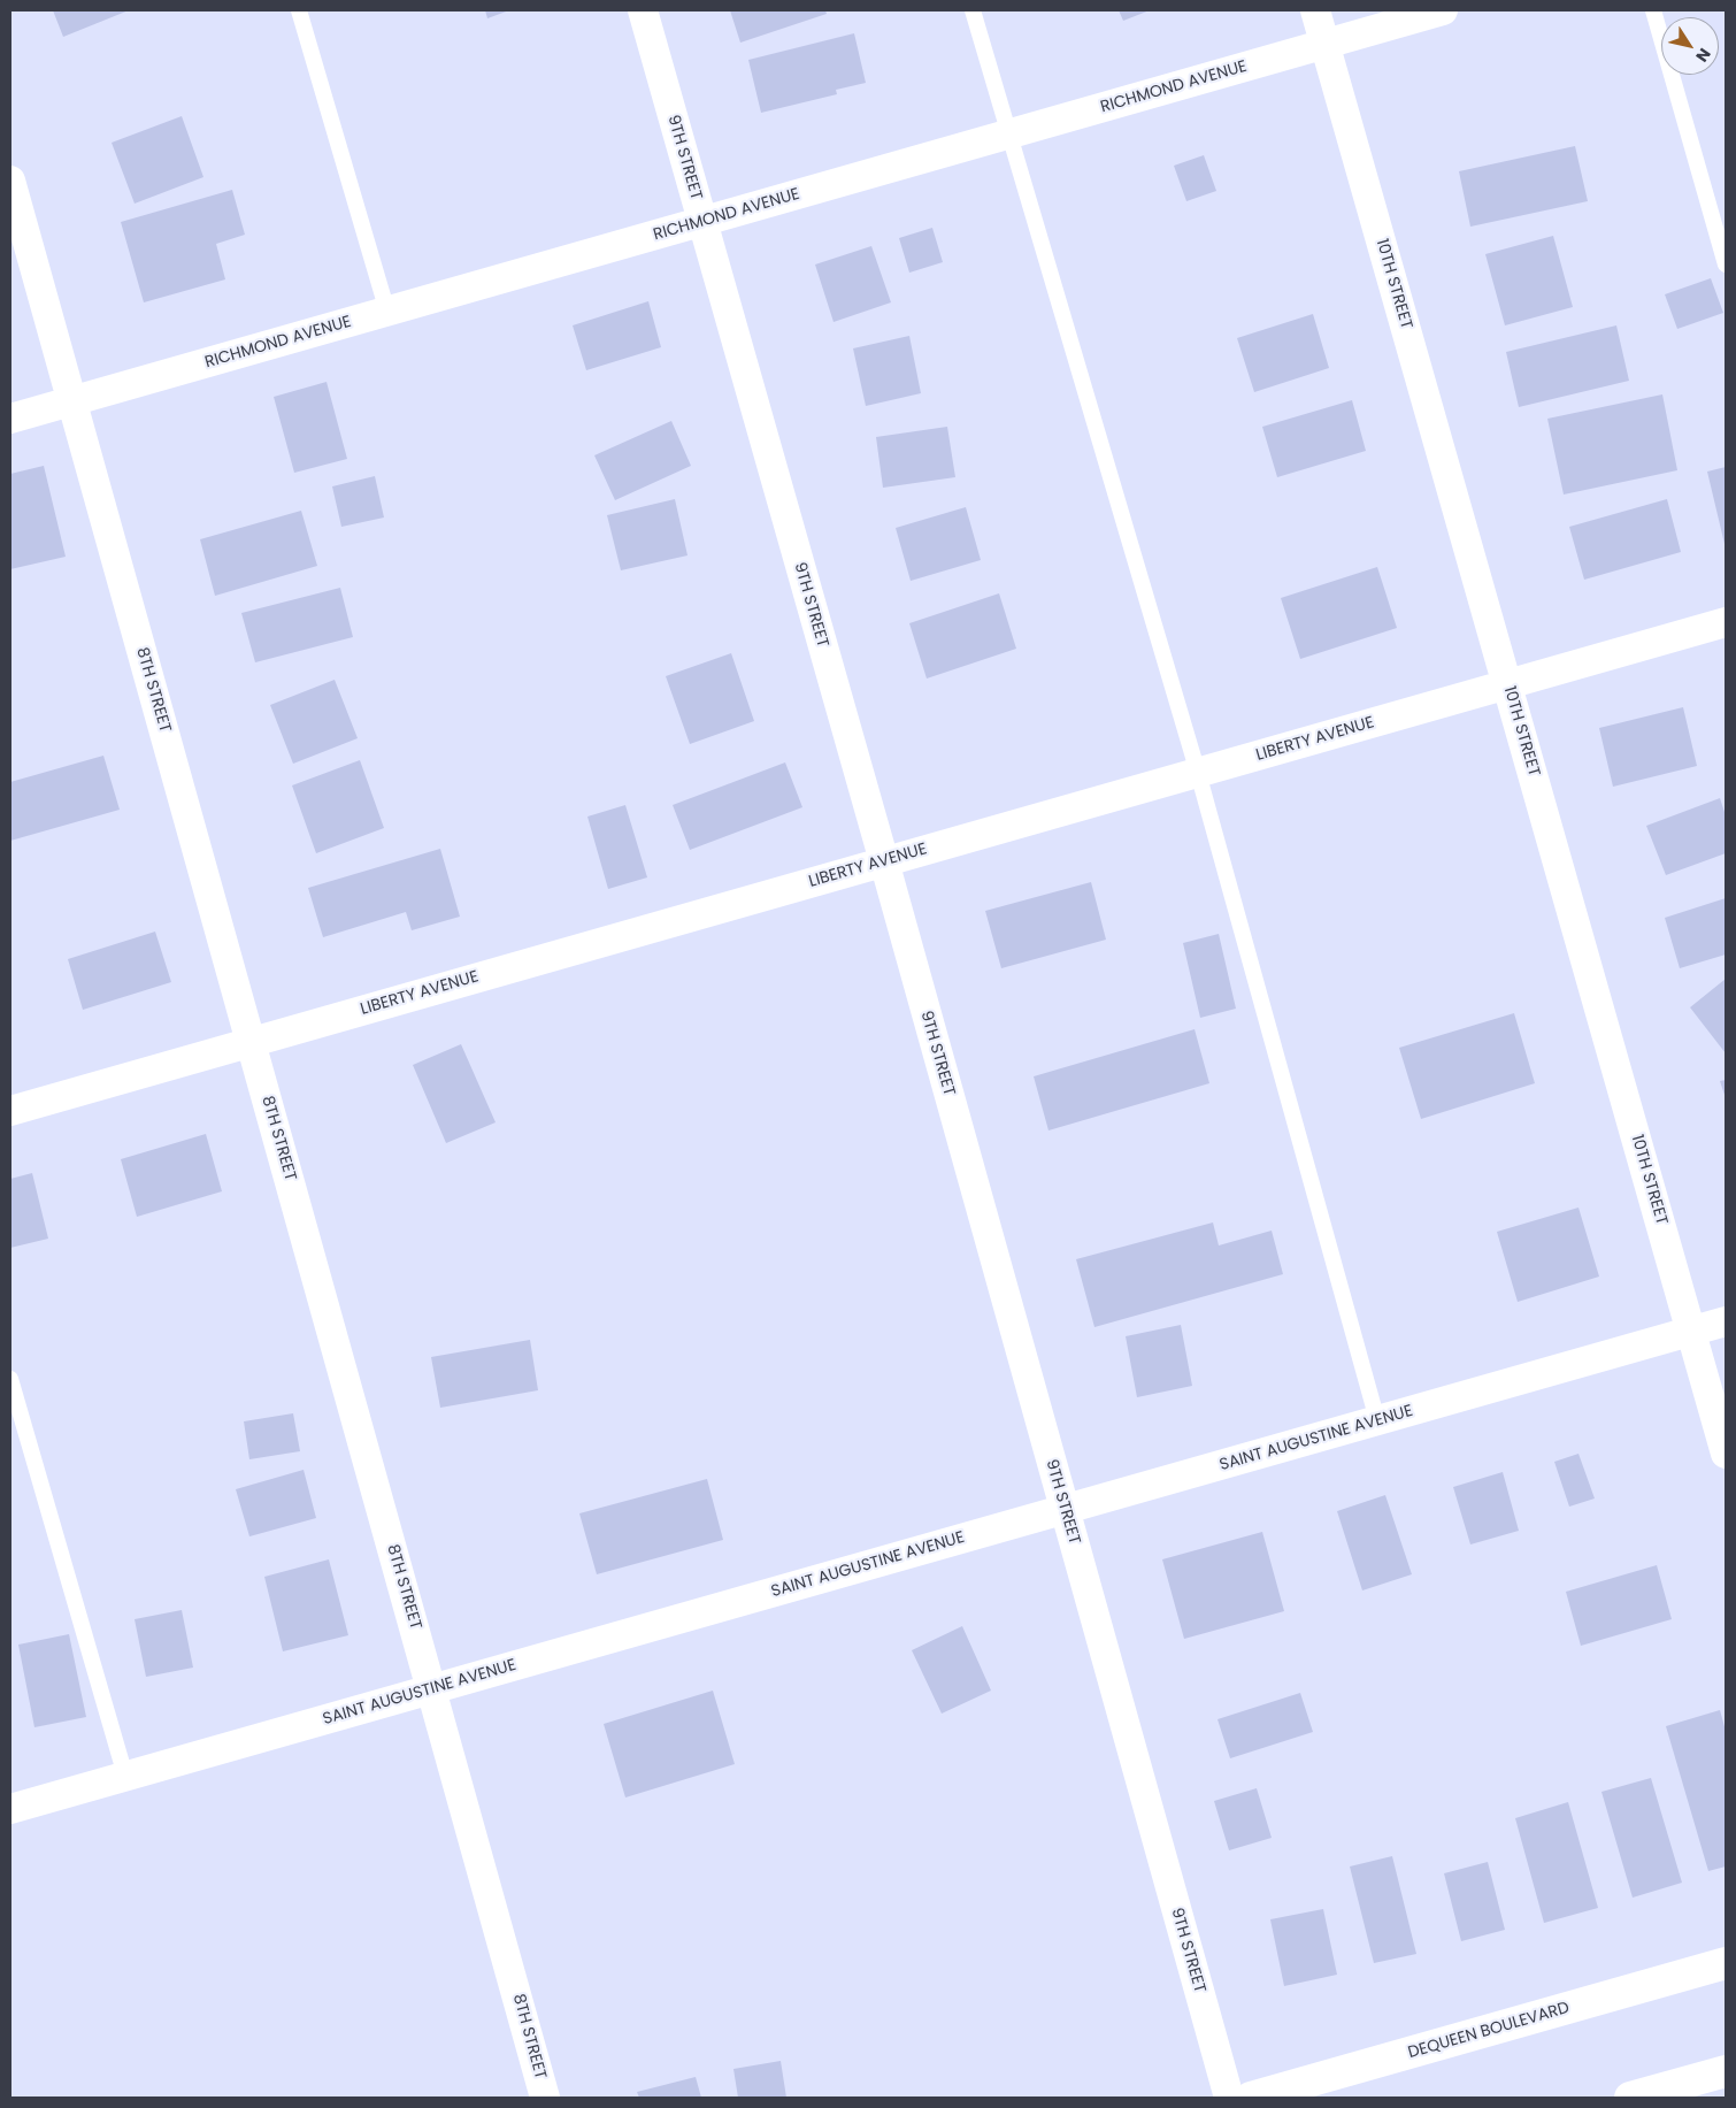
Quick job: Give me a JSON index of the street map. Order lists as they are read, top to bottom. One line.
{"streets":{"street":["RICHMOND AVENUE","9TH STREET","10TH STREET","8TH STREET","LIBERTY AVENUE","SAINT AUGUSTINE AVENUE","DEQUEEN BOULEVARD"]},"crossings":[["RICHMOND AVENUE","9TH STREET"],["RICHMOND AVENUE","10TH STREET"],["RICHMOND AVENUE","8TH STREET"],["9TH STREET","LIBERTY AVENUE"],["9TH STREET","SAINT AUGUSTINE AVENUE"],["10TH STREET","LIBERTY AVENUE"],["10TH STREET","SAINT AUGUSTINE AVENUE"],["8TH STREET","LIBERTY AVENUE"],["8TH STREET","SAINT AUGUSTINE AVENUE"]],"north":"bottom right"}
